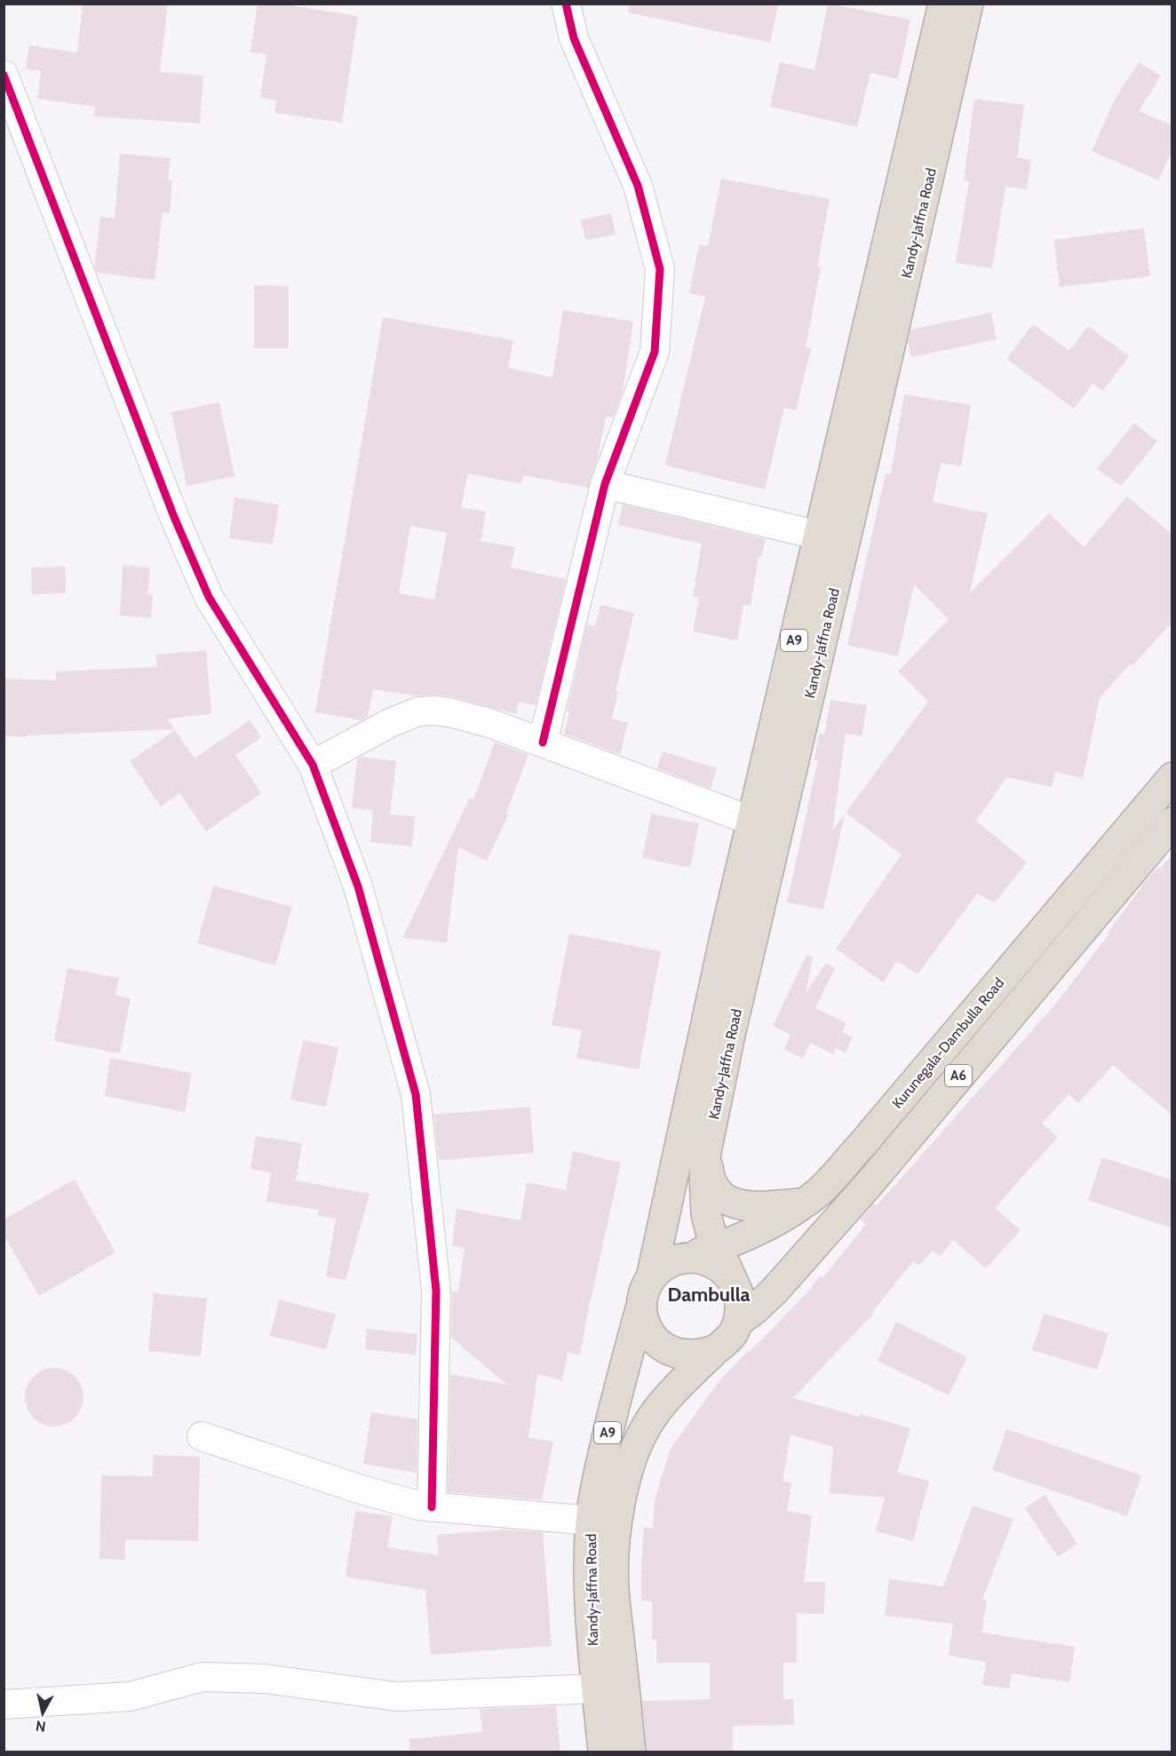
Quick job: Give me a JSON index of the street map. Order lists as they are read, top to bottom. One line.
{"streets":{"highway":["Kandy-Jaffna Road","A9","Kurunegala-Dambulla Road","A6"]},"crossings":[["Kandy-Jaffna Road","Kurunegala-Dambulla Road"]],"districts":["Dambulla"],"north":"bottom"}
